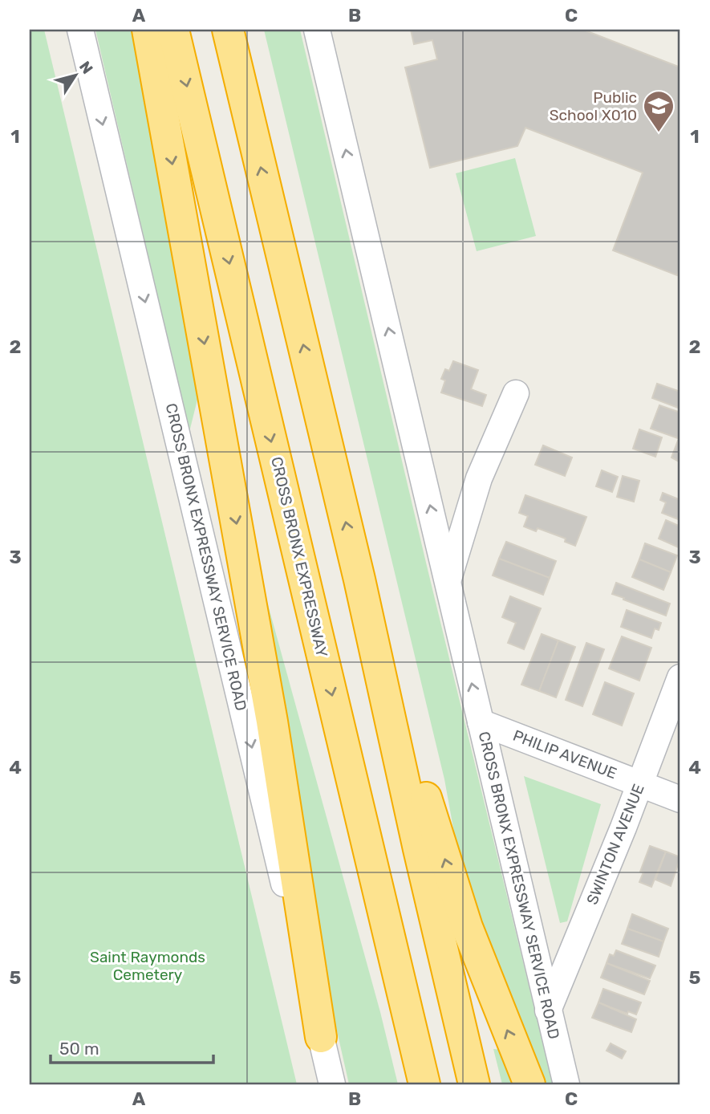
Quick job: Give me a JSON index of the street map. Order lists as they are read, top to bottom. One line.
{"streets":{"highway":["CROSS BRONX EXPRESSWAY"],"street":["CROSS BRONX EXPRESSWAY SERVICE ROAD","PHILIP AVENUE","SWINTON AVENUE"]},"crossings":[["CROSS BRONX EXPRESSWAY SERVICE ROAD","PHILIP AVENUE"],["CROSS BRONX EXPRESSWAY SERVICE ROAD","SWINTON AVENUE"],["PHILIP AVENUE","SWINTON AVENUE"]],"parks":["Saint Raymonds Cemetery"],"places":{"school or university":["Public School X010"]},"scale_bar":"50 m","north":"top right","grid":{"columns":["A","B","C"],"rows":["1","2","3","4","5"]}}
